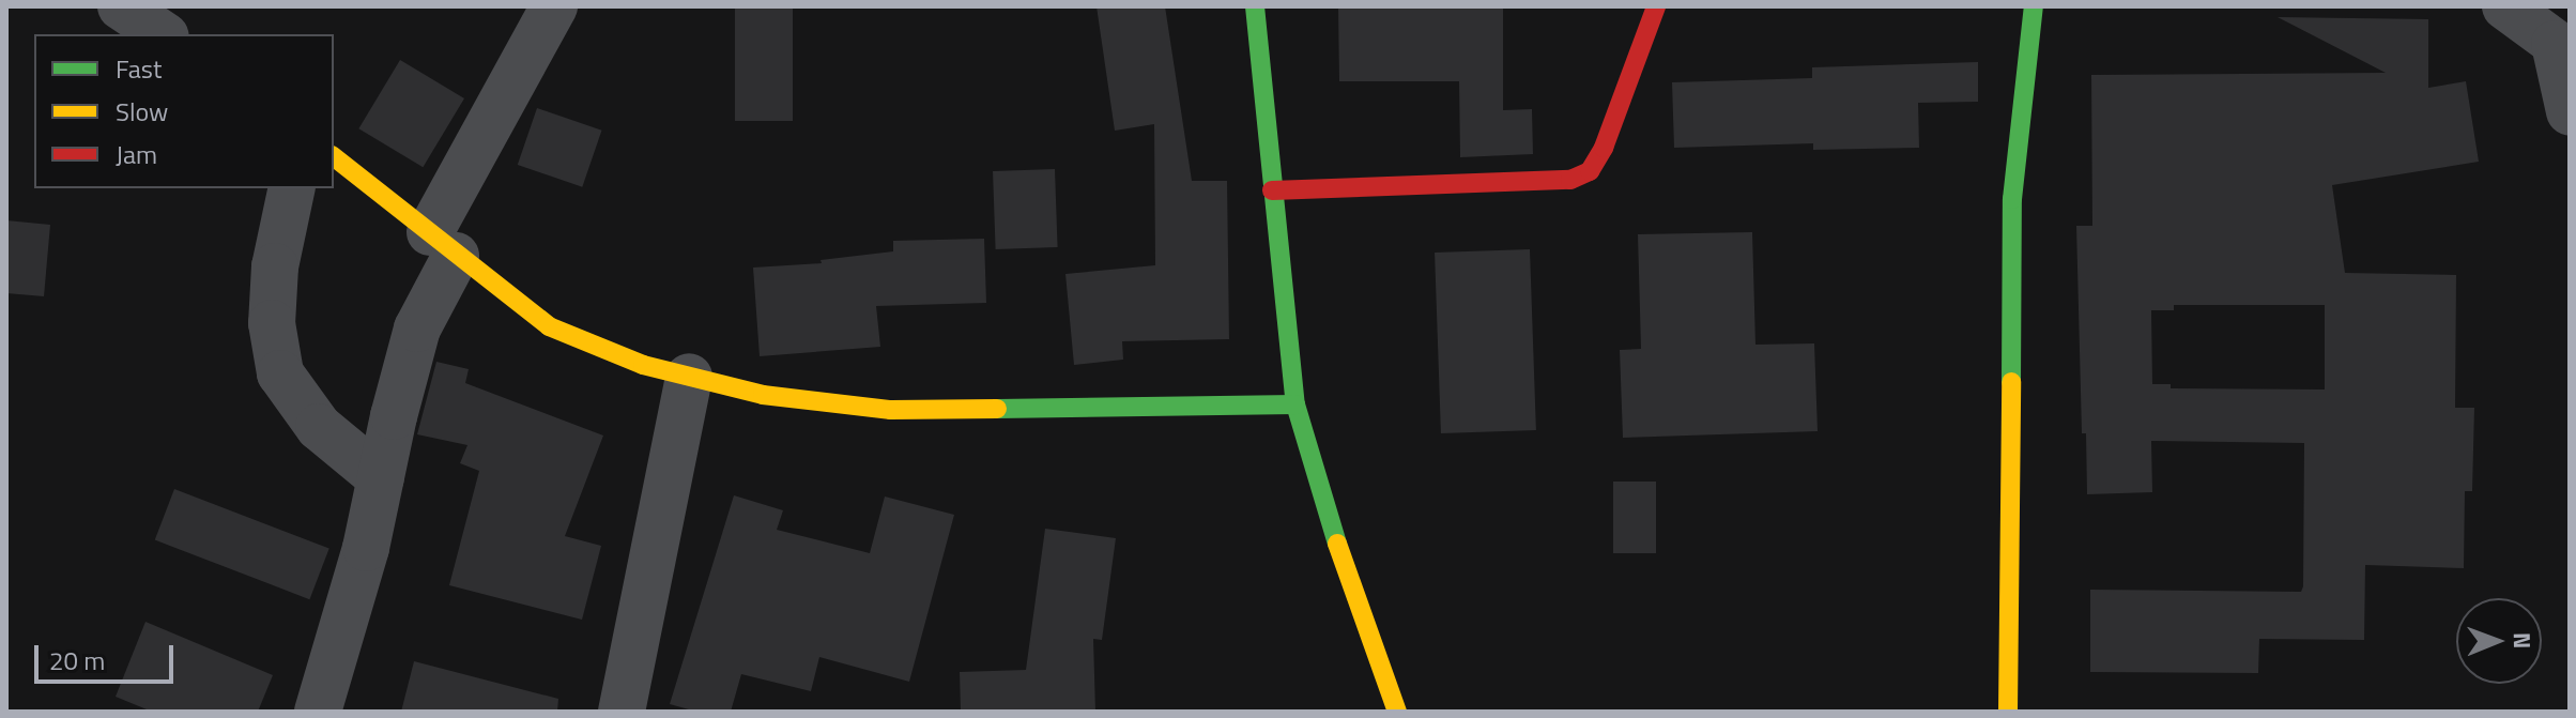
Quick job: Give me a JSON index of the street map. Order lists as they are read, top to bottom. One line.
{"legend":["Fast","Slow","Jam"],"scale_bar":"20 m","north":"right"}
